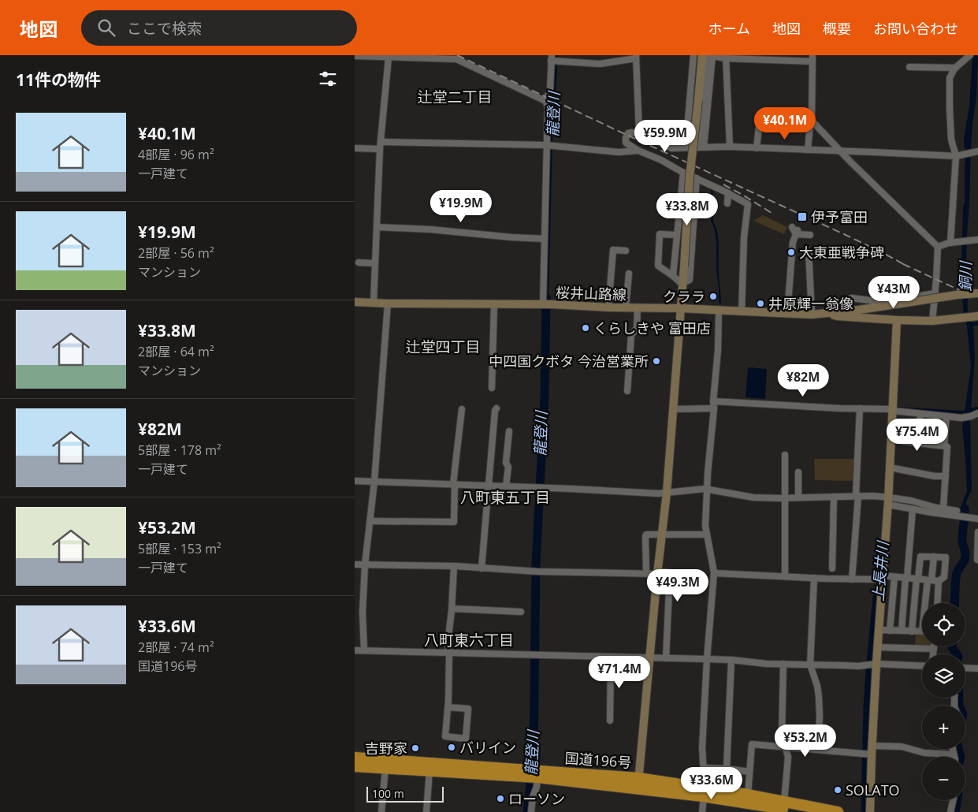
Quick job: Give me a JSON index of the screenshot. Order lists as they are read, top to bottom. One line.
{"streets":{"highway":["国道196号"],"street":["桜井山路線"]},"districts":["辻堂二丁目","辻堂四丁目","八町東五丁目","八町東六丁目"],"water":["龍登川","銅川","上長井川"],"places":{"transit":["伊予富田"],"other":["大東亜戦争碑","クララ","井原輝一翁像","くらしきや 富田店","中四国クボタ 今治営業所","バリイン","吉野家","SOLATO","ローソン"]},"scale_bar":"100 m","page":{"header":"地図","search":"ここで検索","nav":["ホーム","地図","概要","お問い合わせ"],"heading":"11件の物件","list":[{"name":"¥40.1M","note":"4部屋 · 96 m² · 一戸建て"},{"name":"¥19.9M","note":"2部屋 · 56 m² · マンション"},{"name":"¥33.8M","note":"2部屋 · 64 m² · マンション"},{"name":"¥82M","note":"5部屋 · 178 m² · 一戸建て"},{"name":"¥53.2M","note":"5部屋 · 153 m² · 一戸建て"},{"name":"¥33.6M","note":"2部屋 · 74 m² · 国道196号"}],"price":["¥40.1M","¥59.9M","¥19.9M","¥33.8M","¥43M","¥82M","¥75.4M","¥49.3M","¥71.4M","¥53.2M","¥33.6M"],"map_buttons":["+","−"],"scale":"100 m"}}
